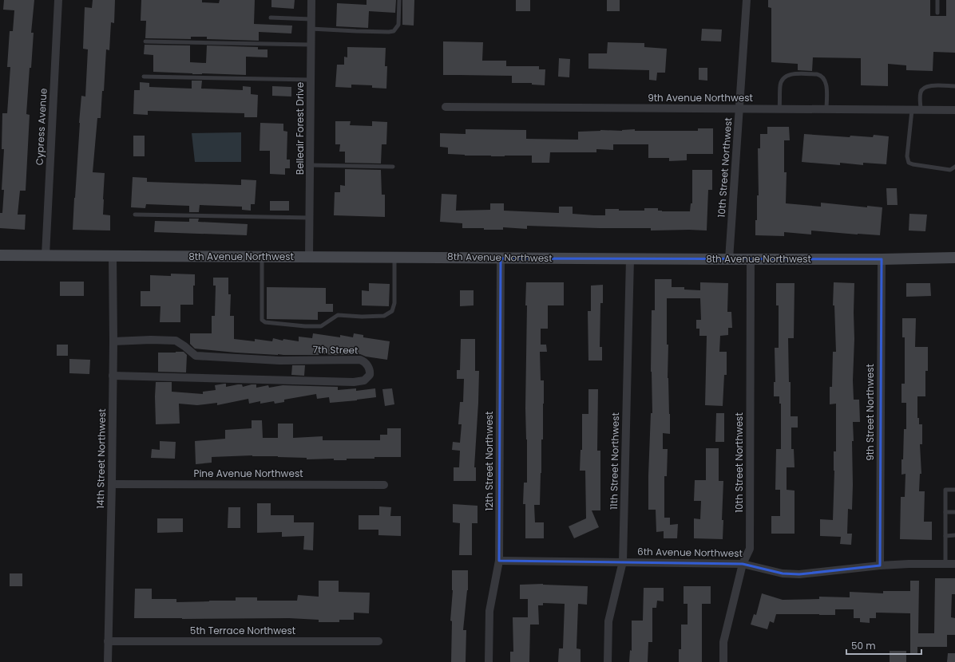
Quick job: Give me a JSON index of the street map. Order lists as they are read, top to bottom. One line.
{"streets":{"street":["9th Avenue Northwest","Cypress Avenue","Belleair Forest Drive","10th Street Northwest","8th Avenue Northwest","7th Street","9th Street Northwest","14th Street Northwest","12th Street Northwest","11th Street Northwest","Pine Avenue Northwest","6th Avenue Northwest","5th Terrace Northwest"]},"crossings":[["9th Avenue Northwest","10th Street Northwest"],["Cypress Avenue","8th Avenue Northwest"],["Belleair Forest Drive","8th Avenue Northwest"],["10th Street Northwest","8th Avenue Northwest"],["10th Street Northwest","6th Avenue Northwest"],["8th Avenue Northwest","9th Street Northwest"],["8th Avenue Northwest","14th Street Northwest"],["8th Avenue Northwest","12th Street Northwest"],["8th Avenue Northwest","11th Street Northwest"],["7th Street","14th Street Northwest"],["9th Street Northwest","6th Avenue Northwest"],["14th Street Northwest","Pine Avenue Northwest"],["14th Street Northwest","5th Terrace Northwest"],["12th Street Northwest","6th Avenue Northwest"],["11th Street Northwest","6th Avenue Northwest"]],"scale_bar":"50 m"}
